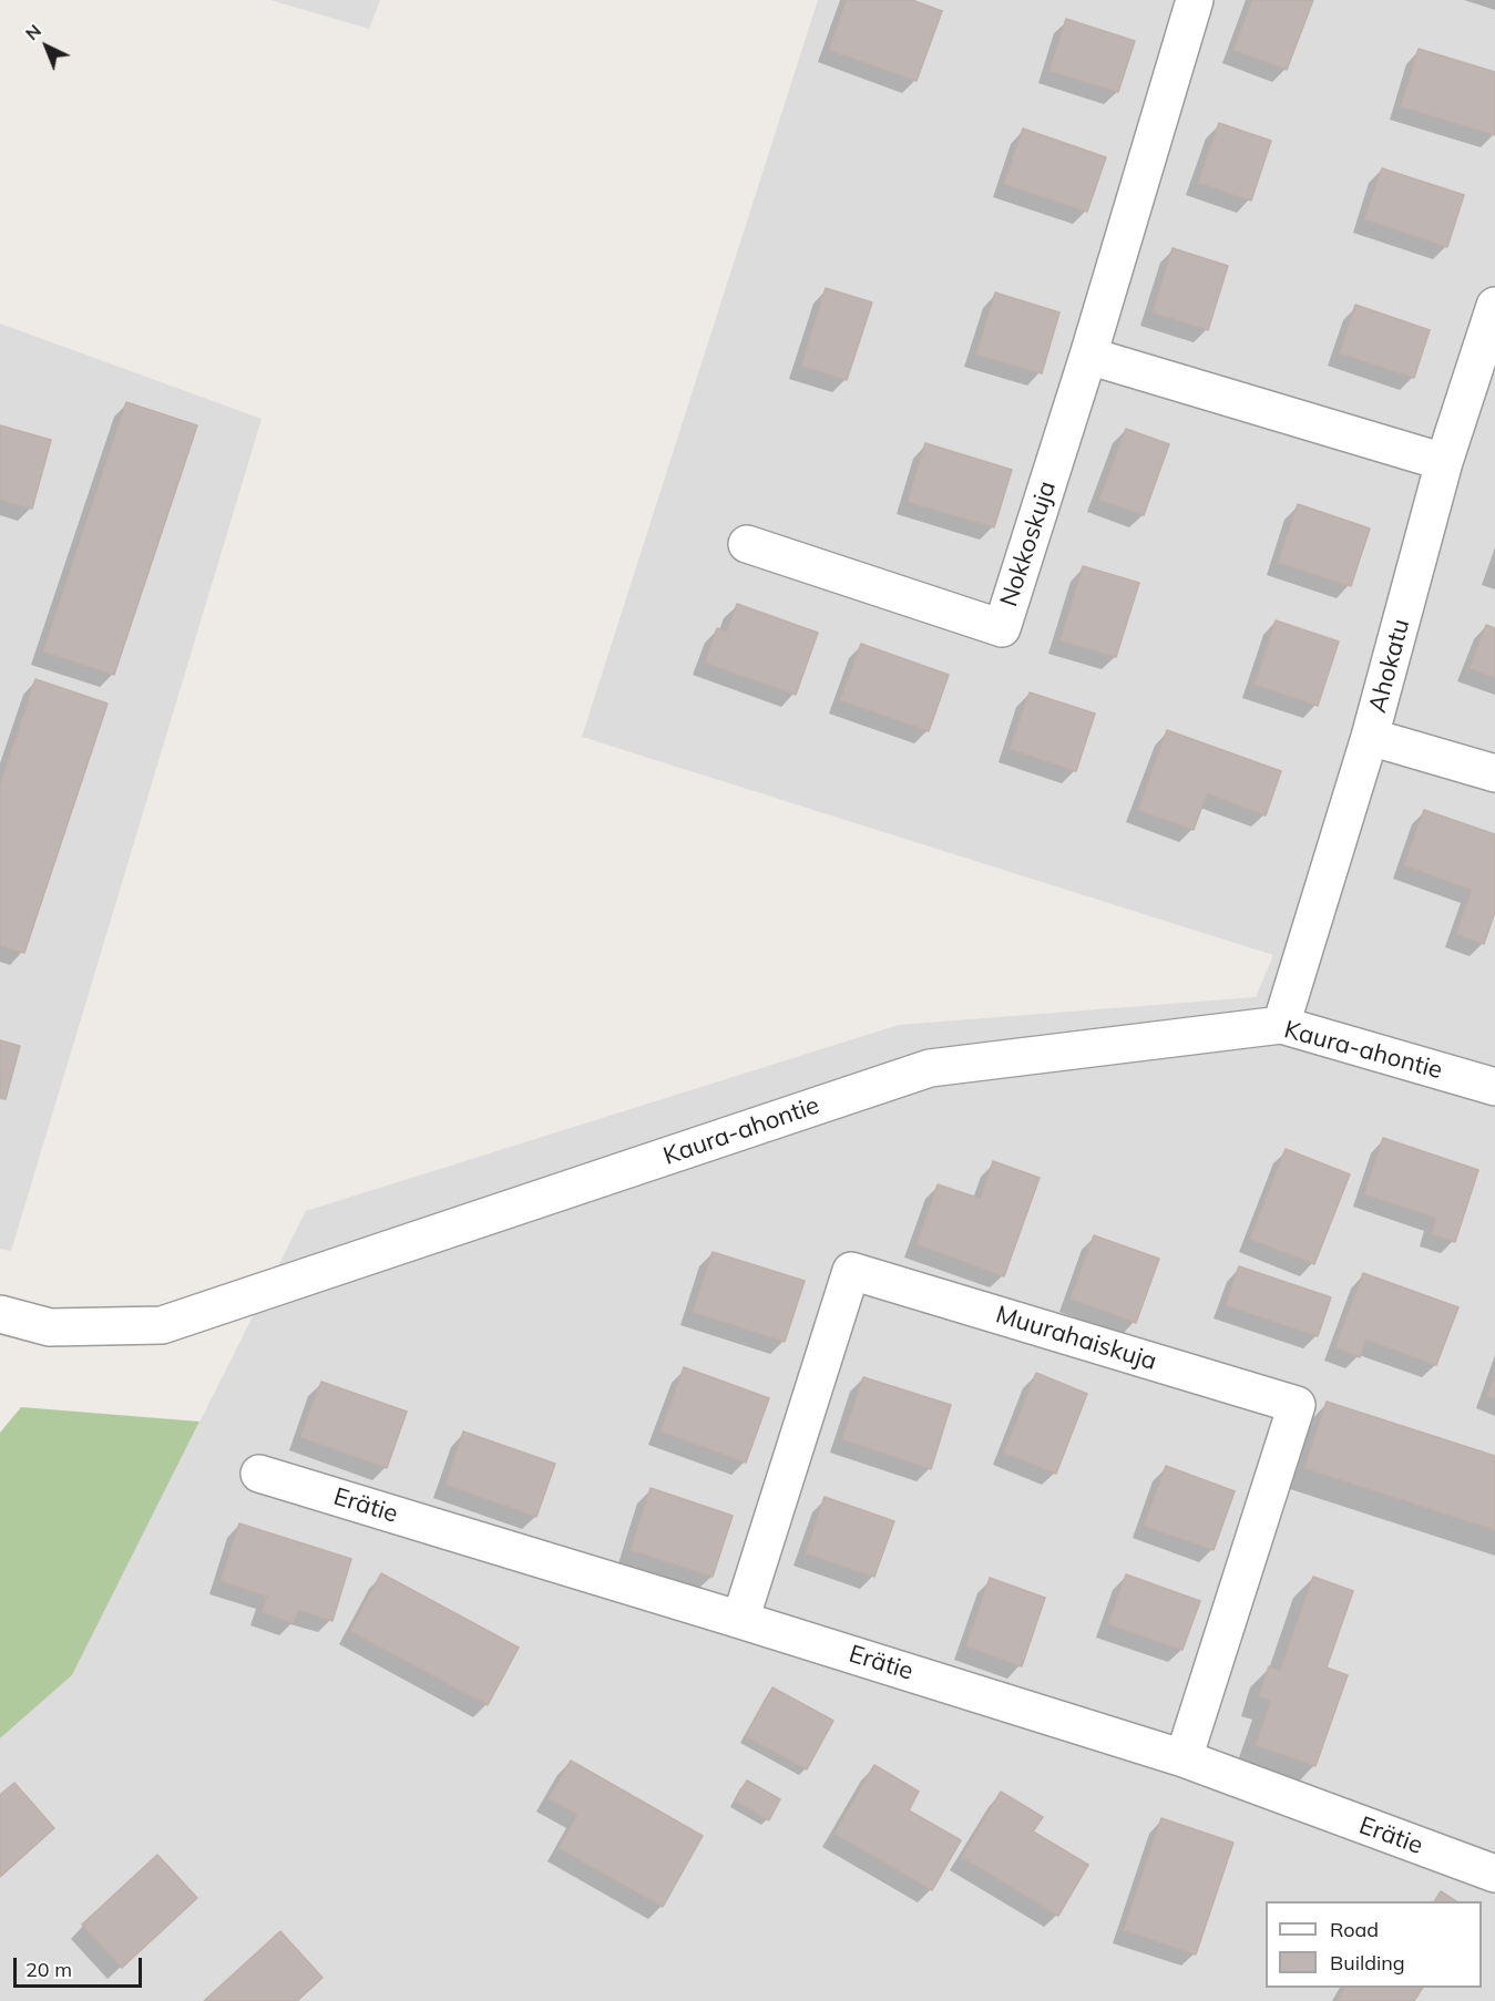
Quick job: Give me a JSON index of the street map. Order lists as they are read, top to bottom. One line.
{"streets":{"street":["Nokkoskuja","Ahokatu","Kaura-ahontie","Muurahaiskuja","Erätie"]},"crossings":[["Ahokatu","Kaura-ahontie"],["Muurahaiskuja","Erätie"]],"legend":["Road","Building"],"scale_bar":"20 m","north":"top left"}
